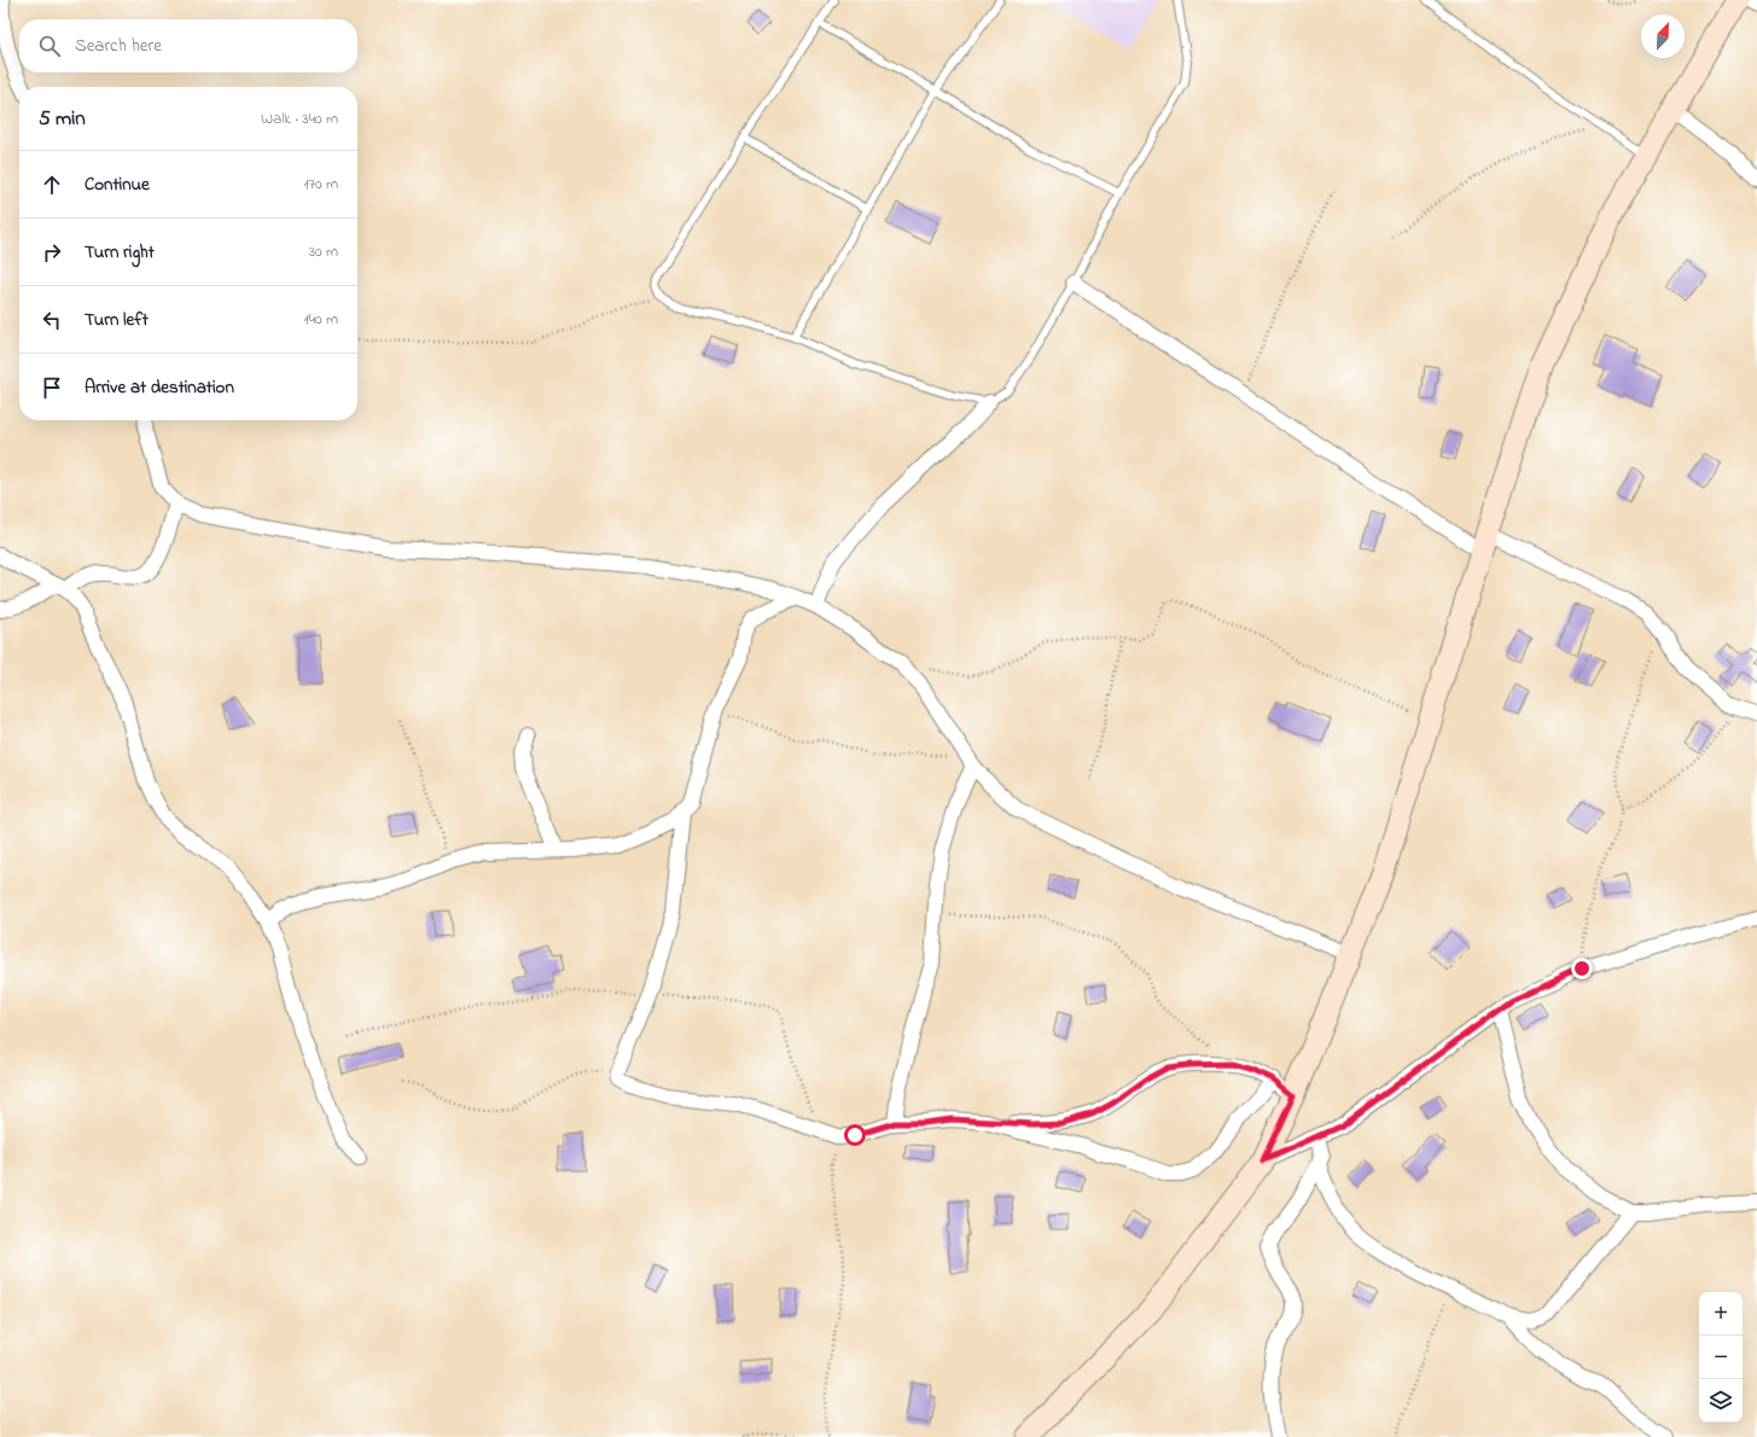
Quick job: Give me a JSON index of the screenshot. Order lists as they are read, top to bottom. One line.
{"north":"top right","page":{"search":"Search here","heading":["5 min","Walk · 340 m"],"list":[["Continue","170 m"],["Turn right","30 m"],["Turn left","140 m"],"Arrive at destination"],"map_buttons":["+","−"]}}
